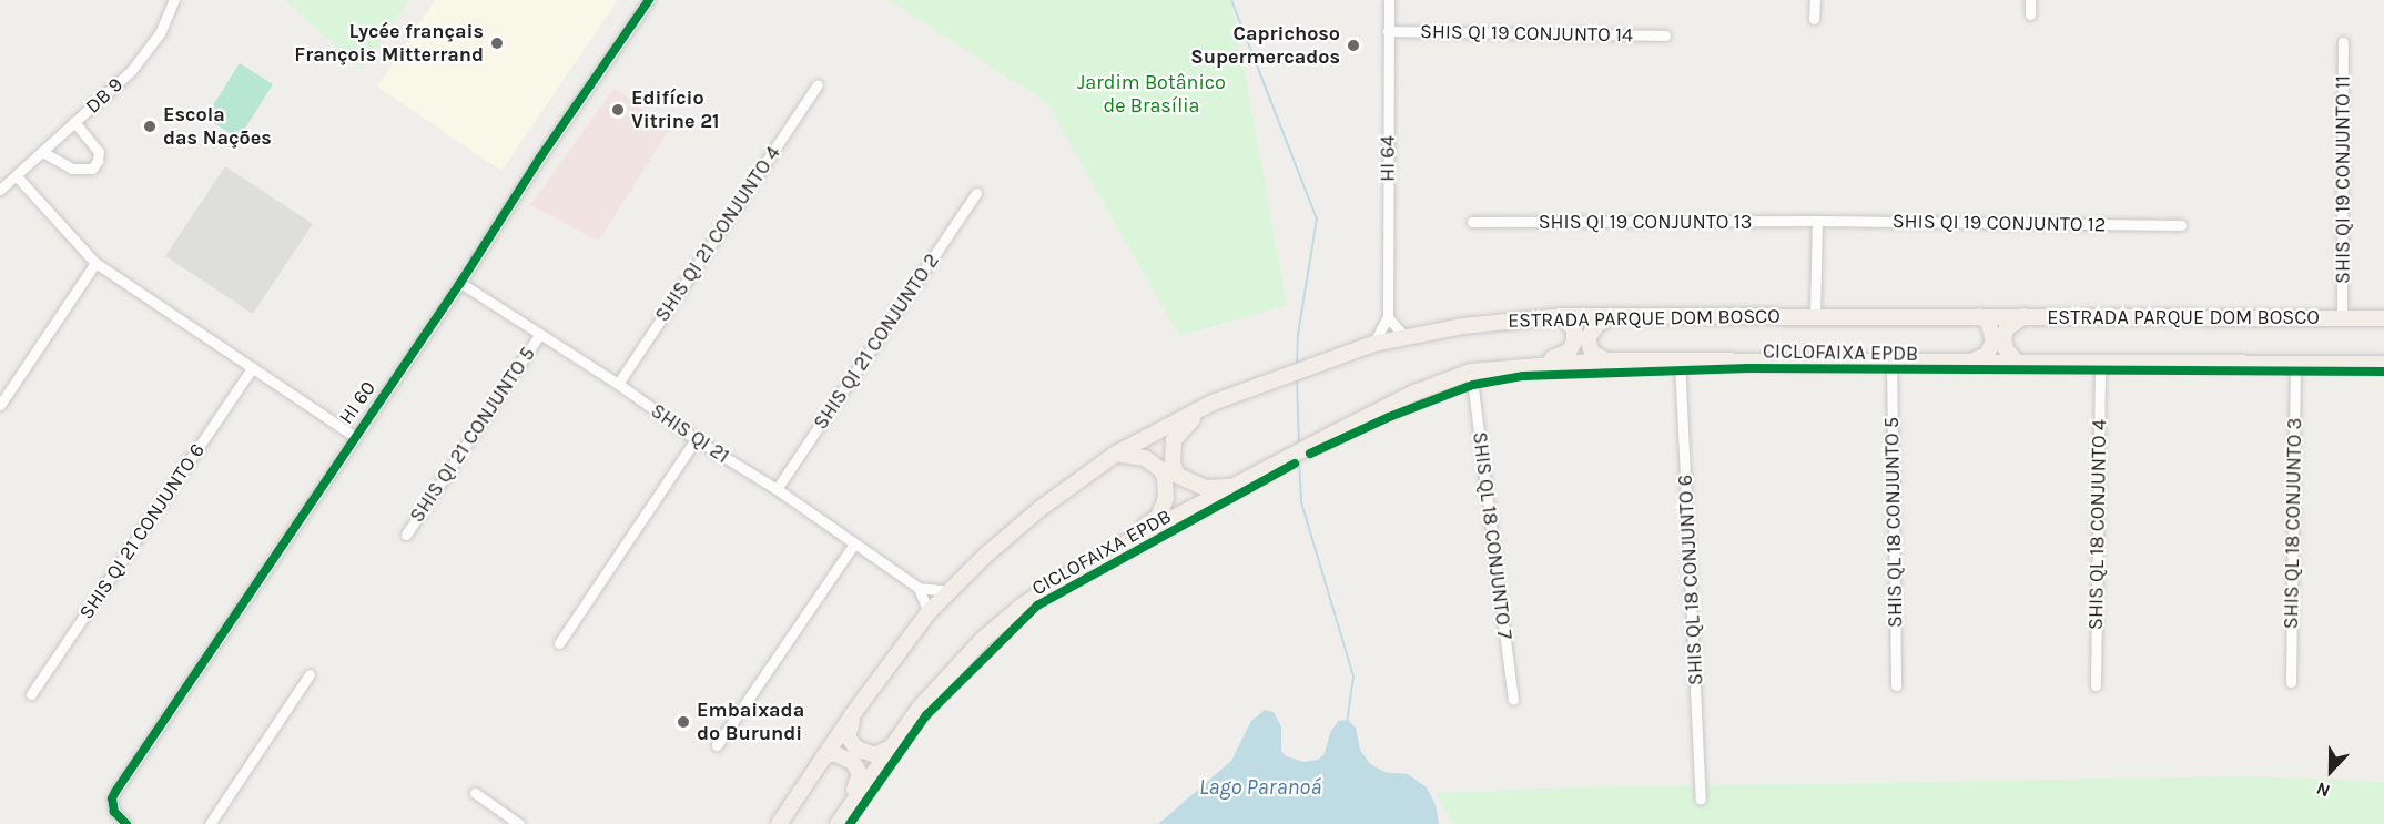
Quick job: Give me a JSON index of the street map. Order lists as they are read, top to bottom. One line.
{"streets":{"main road":["ESTRADA PARQUE DOM BOSCO"],"street":["SHIS QI 19 CONJUNTO 14","DB 9","HI 64","SHIS QI 19 CONJUNTO 11","SHIS QI 19 CONJUNTO 13","SHIS QI 19 CONJUNTO 12","SHIS QI 21 CONJUNTO 4","SHIS QI 21 CONJUNTO 2","HI 60","SHIS QI 21","SHIS QI 21 CONJUNTO 5","SHIS QL 18 CONJUNTO 5","SHIS QL 18 CONJUNTO 3","SHIS QL 18 CONJUNTO 4","SHIS QI 21 CONJUNTO 6","SHIS QL 18 CONJUNTO 7","SHIS QL 18 CONJUNTO 6"],"cycle path":["CICLOFAIXA EPDB"]},"crossings":[["SHIS QI 19 CONJUNTO 14","HI 64"],["DB 9","HI 60"],["HI 64","ESTRADA PARQUE DOM BOSCO"],["SHIS QI 19 CONJUNTO 11","ESTRADA PARQUE DOM BOSCO"],["SHIS QI 19 CONJUNTO 13","SHIS QI 19 CONJUNTO 12"],["SHIS QI 21 CONJUNTO 4","SHIS QI 21"],["ESTRADA PARQUE DOM BOSCO","SHIS QI 21"],["ESTRADA PARQUE DOM BOSCO","SHIS QL 18 CONJUNTO 5"],["ESTRADA PARQUE DOM BOSCO","SHIS QL 18 CONJUNTO 3"],["ESTRADA PARQUE DOM BOSCO","SHIS QL 18 CONJUNTO 4"],["ESTRADA PARQUE DOM BOSCO","SHIS QL 18 CONJUNTO 7"],["ESTRADA PARQUE DOM BOSCO","SHIS QL 18 CONJUNTO 6"],["SHIS QI 21 CONJUNTO 2","SHIS QI 21"],["HI 60","SHIS QI 21"],["HI 60","SHIS QI 21 CONJUNTO 6"],["SHIS QI 21","SHIS QI 21 CONJUNTO 5"]],"water":["Lago Paranoá"],"parks":["Jardim Botânico de Brasília"],"places":["Lycée français François Mitterrand","Caprichoso Supermercados","Edifício Vitrine 21","Escola das Nações","Embaixada do Burundi"],"north":"bottom"}
